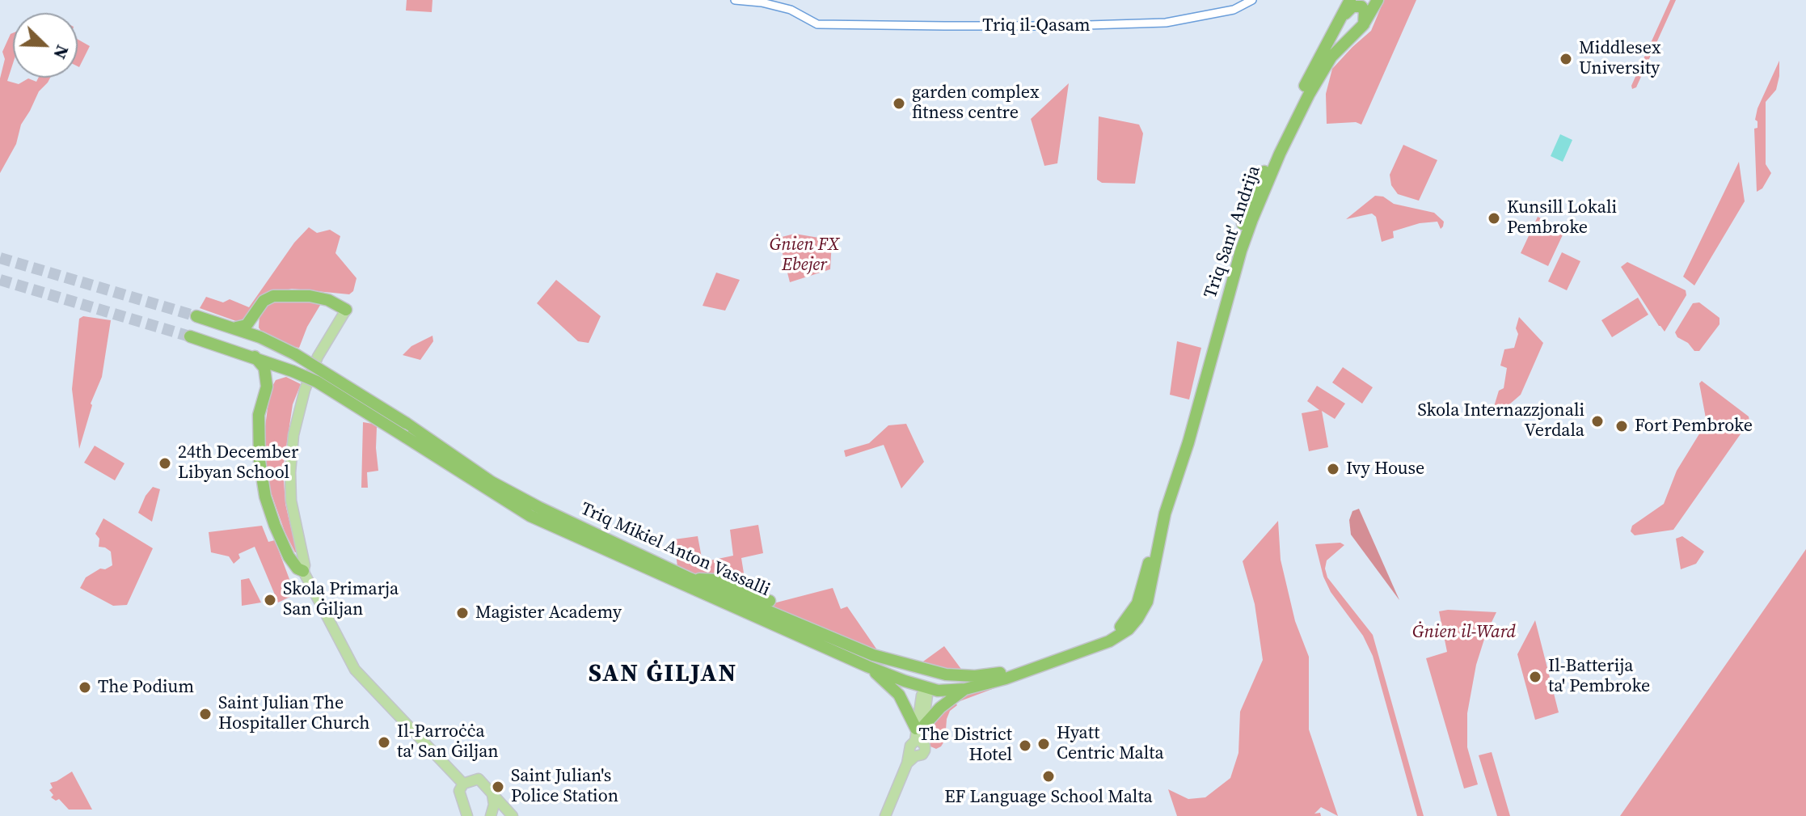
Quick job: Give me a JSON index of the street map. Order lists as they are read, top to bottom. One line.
{"streets":{"highway":["Triq Sant' Andrija","Triq Mikiel Anton Vassalli"],"street":["Triq il-Qasam"]},"crossings":[["Triq Sant' Andrija","Triq Mikiel Anton Vassalli"]],"districts":["SAN ĠILJAN"],"parks":["Ġnien FX Ebejer","Ġnien il-Ward"],"places":["Middlesex University","garden complex fitness centre","Kunsill Lokali Pembroke","Skola Internazzjonali Verdala","Fort Pembroke","24th December Libyan School","Ivy House","Skola Primarja San Ġiljan","Magister Academy","Il-Batterija ta' Pembroke","The Podium","Saint Julian The Hospitaller Church","Il-Parroċċa ta' San Ġiljan","Hyatt Centric Malta","The District Hotel","EF Language School Malta","Saint Julian's Police Station"],"north":"bottom right"}
